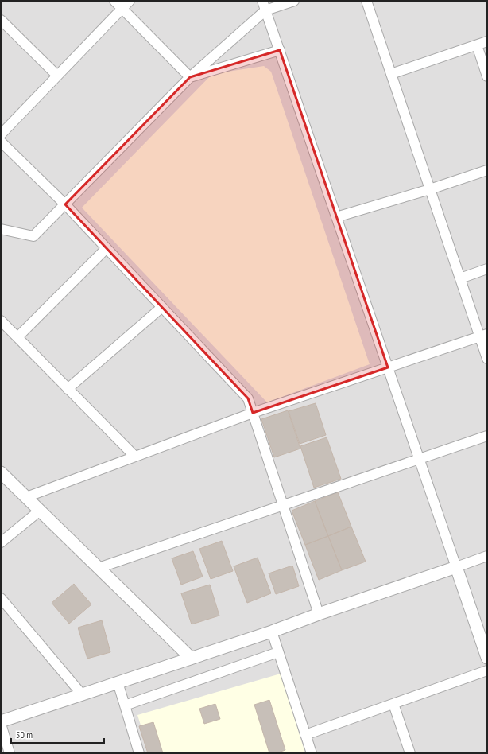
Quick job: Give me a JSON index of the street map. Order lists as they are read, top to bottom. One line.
{"scale_bar":"50 m"}
